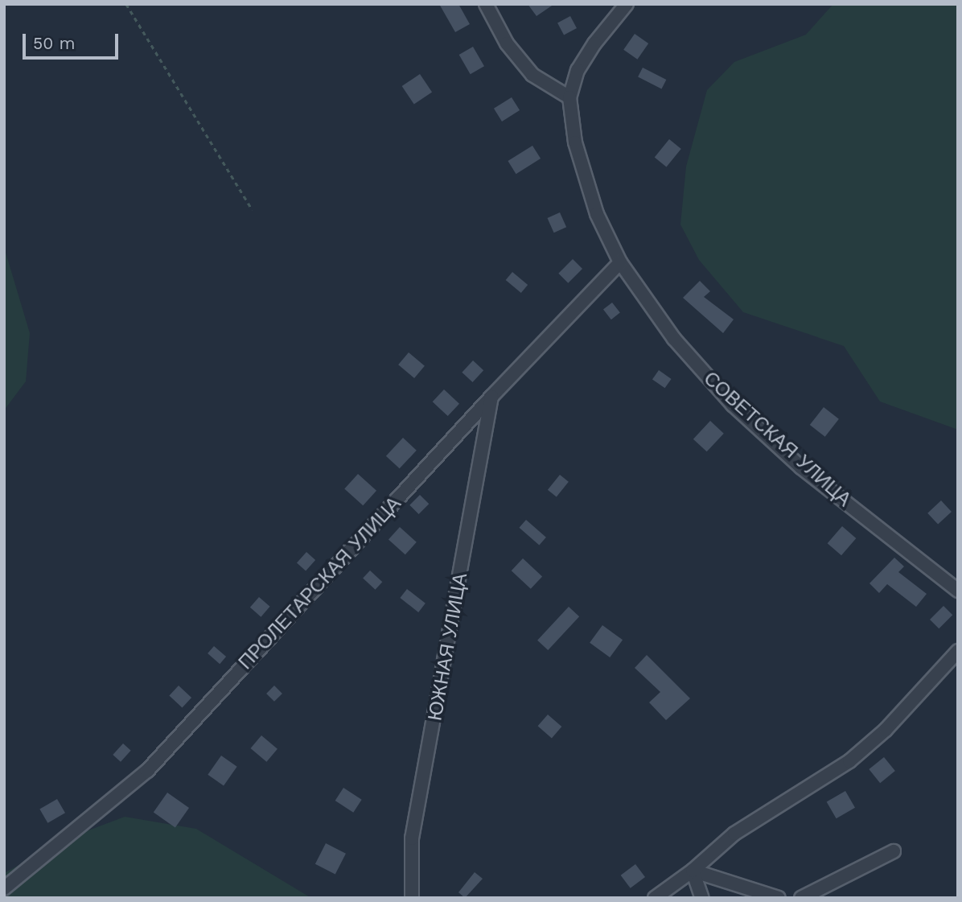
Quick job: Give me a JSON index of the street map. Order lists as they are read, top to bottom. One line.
{"streets":{"street":["СОВЕТСКАЯ УЛИЦА","ПРОЛЕТАРСКАЯ УЛИЦА","ЮЖНАЯ УЛИЦА"]},"crossings":[["СОВЕТСКАЯ УЛИЦА","ПРОЛЕТАРСКАЯ УЛИЦА"],["ПРОЛЕТАРСКАЯ УЛИЦА","ЮЖНАЯ УЛИЦА"]],"scale_bar":"50 m"}
